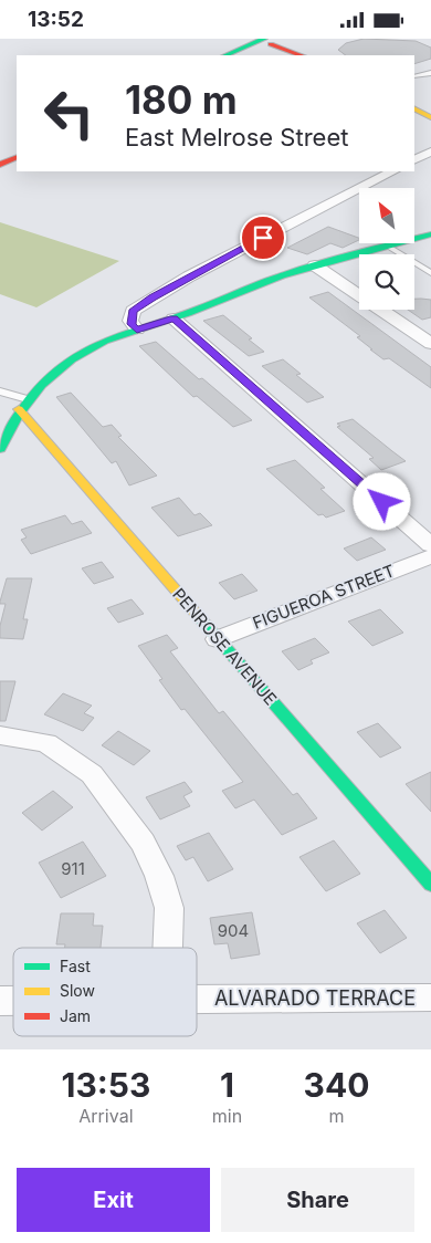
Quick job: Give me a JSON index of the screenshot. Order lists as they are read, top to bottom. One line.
{"streets":{"main road":["PENROSE AVENUE"],"street":["FIGUEROA STREET","ALVARADO TERRACE"]},"crossings":[["FIGUEROA STREET","PENROSE AVENUE"]],"house_numbers":["911","904"],"legend":["Fast","Slow","Jam"],"north":"top left","page":{"status":"13:52","turn":["180 m","East Melrose Street"],"eta":["13:53","Arrival","1","min","340","m"],"buttons":["Exit","Share"]}}
